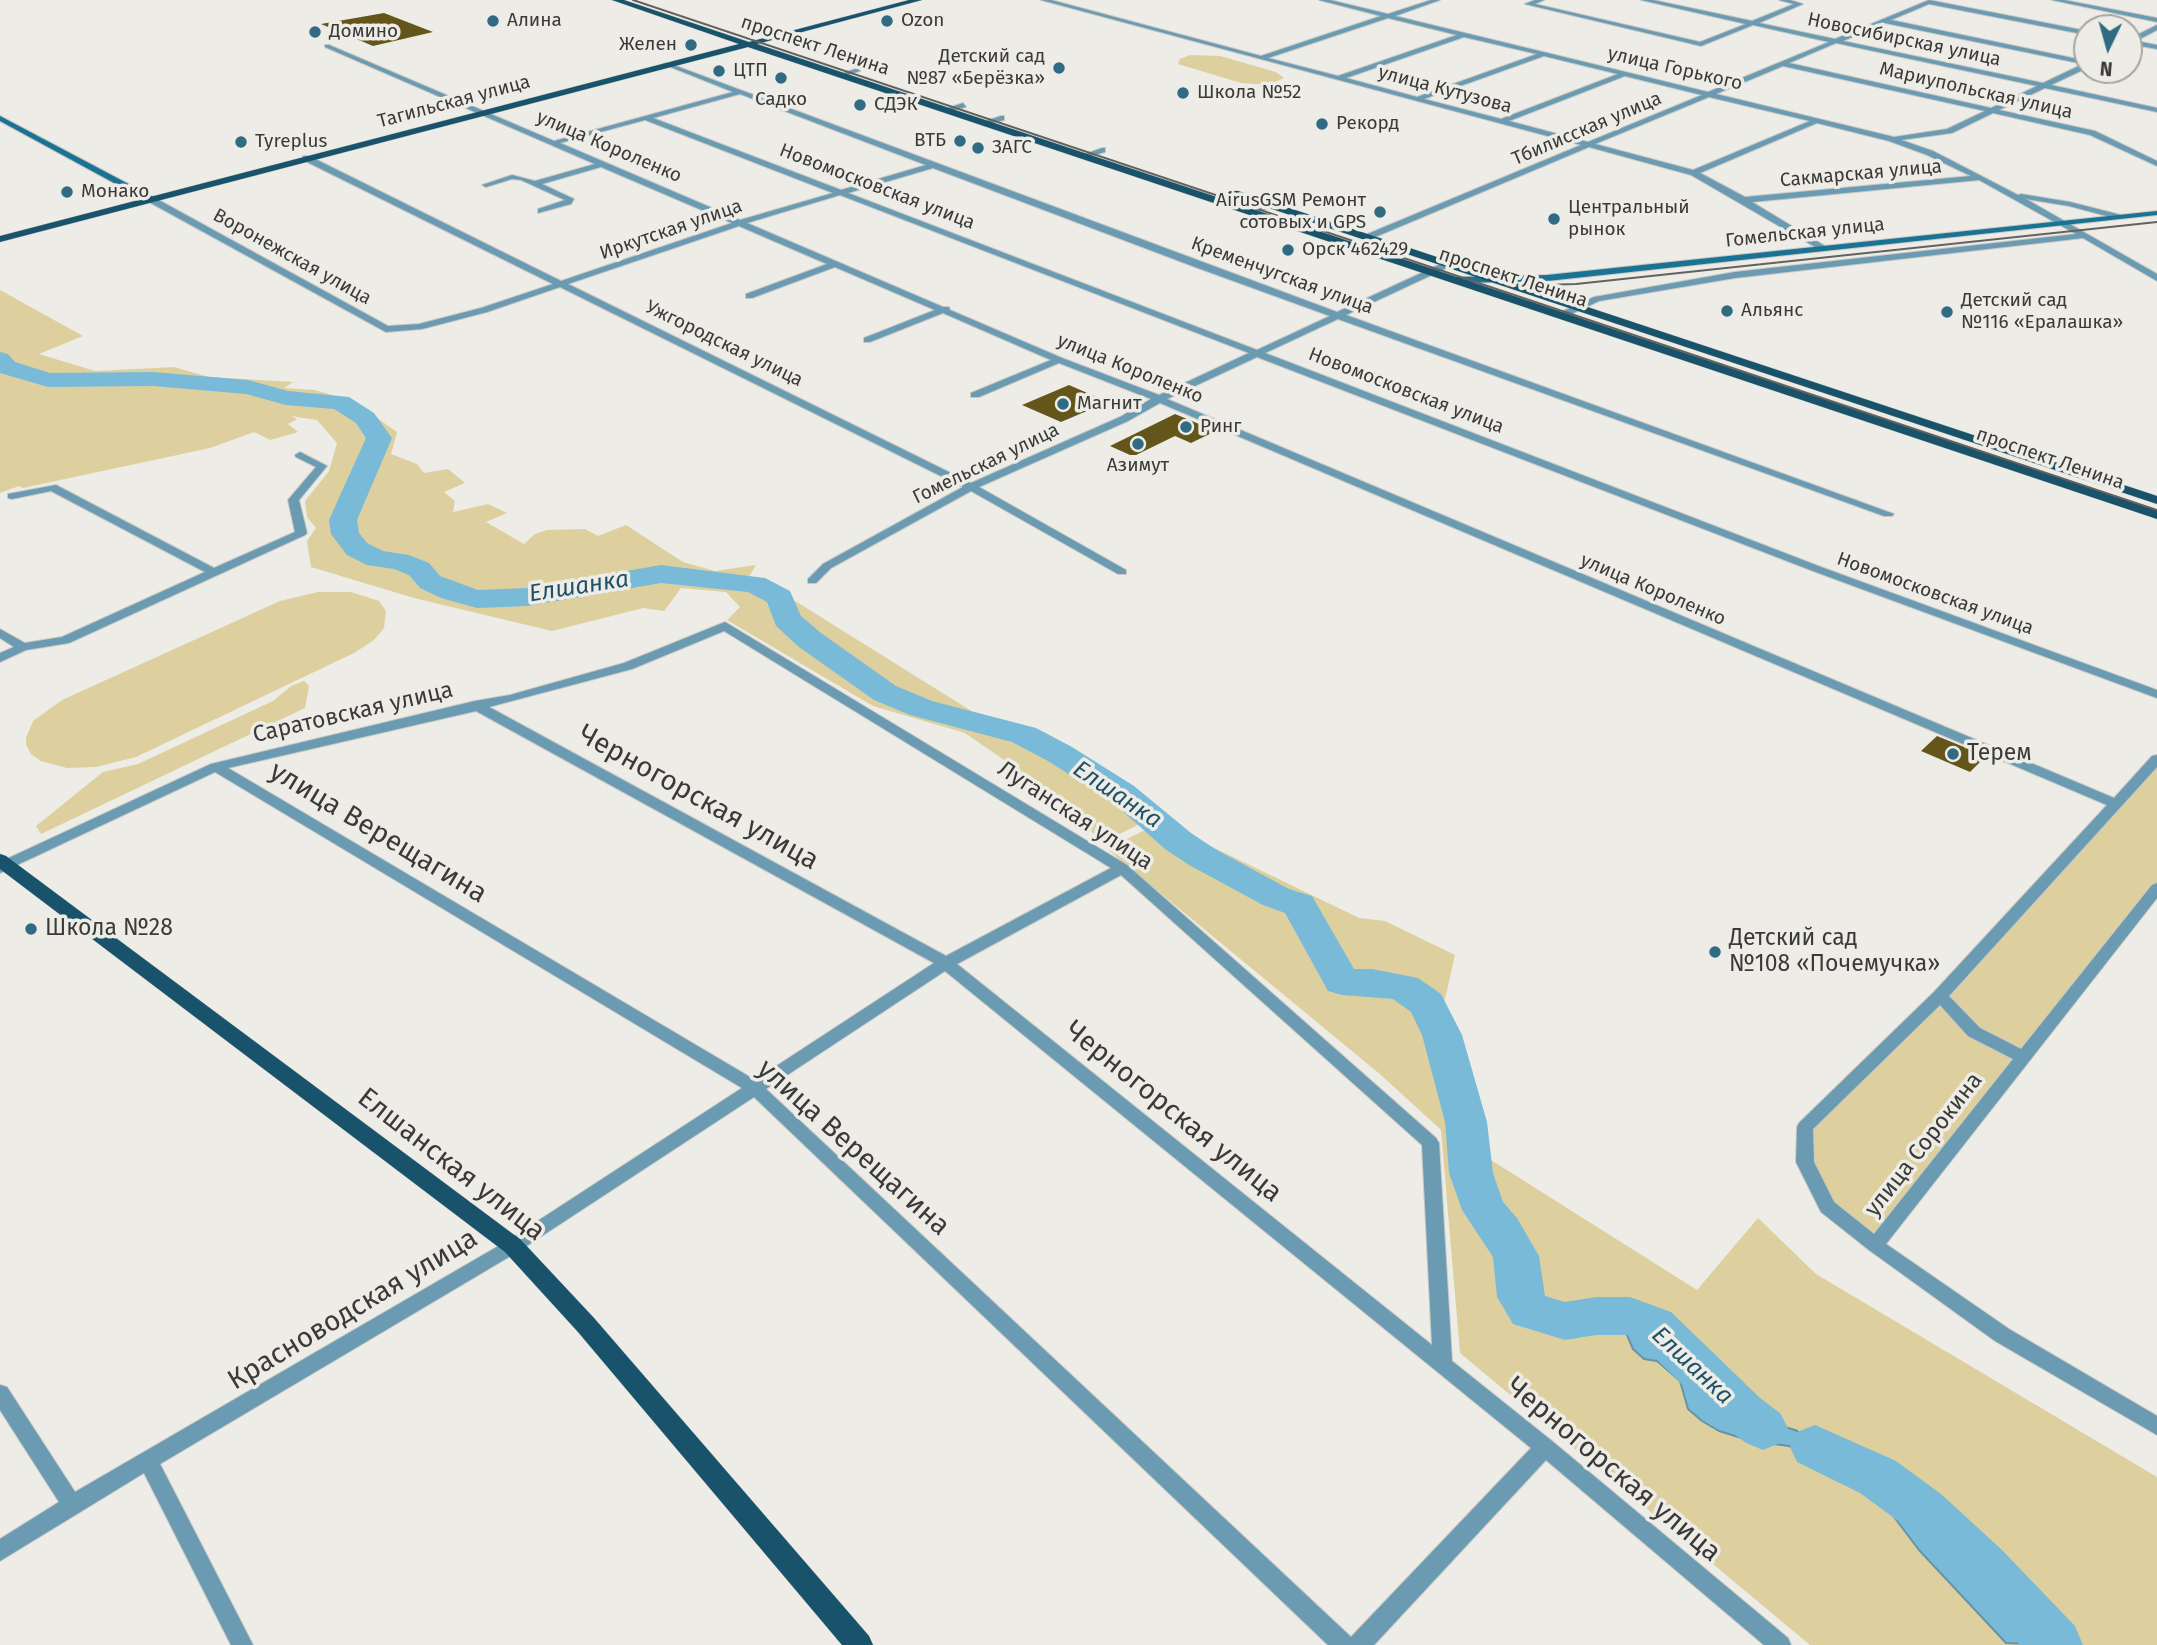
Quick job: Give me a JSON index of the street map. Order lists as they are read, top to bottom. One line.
{"streets":{"main road":["проспект Ленина","Тагильская улица","Елшанская улица"],"street":["Новосибирская улица","улица Горького","улица Кутузова","Мариупольская улица","Тбилисская улица","улица Короленко","Сакмарская улица","Новомосковская улица","Иркутская улица","Гомельская улица","Воронежская улица","Кременчугская улица","Ужгородская улица","Саратовская улица","Черногорская улица","Луганская улица","улица Верещагина","улица Сорокина","Красноводская улица"]},"crossings":[["Новосибирская улица","Тбилисская улица"],["проспект Ленина","Тагильская улица"],["проспект Ленина","Тбилисская улица"],["проспект Ленина","Гомельская улица"],["улица Горького","Тбилисская улица"],["улица Горького","Сакмарская улица"],["улица Горького","Гомельская улица"],["улица Кутузова","Тбилисская улица"],["улица Кутузова","Сакмарская улица"],["улица Кутузова","Гомельская улица"],["Мариупольская улица","Тбилисская улица"],["Тагильская улица","улица Короленко"],["Тагильская улица","Воронежская улица"],["Тагильская улица","Кременчугская улица"],["Тагильская улица","Ужгородская улица"],["улица Короленко","Иркутская улица"],["улица Короленко","Гомельская улица"],["улица Короленко","улица Сорокина"],["Новомосковская улица","Иркутская улица"],["Новомосковская улица","Гомельская улица"],["Иркутская улица","Воронежская улица"],["Иркутская улица","Кременчугская улица"],["Иркутская улица","Ужгородская улица"],["Гомельская улица","Кременчугская улица"],["Гомельская улица","Ужгородская улица"],["Саратовская улица","Черногорская улица"],["Саратовская улица","Луганская улица"],["Саратовская улица","улица Верещагина"],["Саратовская улица","Елшанская улица"],["Черногорская улица","Луганская улица"],["Черногорская улица","Красноводская улица"],["Луганская улица","Красноводская улица"],["улица Верещагина","Красноводская улица"],["Елшанская улица","Красноводская улица"]],"water":["Елшанка"],"places":["Алина","Ozon","Домино","Желен","Детский сад №87 «Берёзка»","ЦТП","Садко","Школа №52","СДЭК","Рекорд","ВТБ","Tyreplus","ЗАГС","Монако","AirusGSM Ремонт сотовых и GPS","Центральный рынок","Орск 462429","Альянс","Детский сад №116 «Ералашка»","Магнит","Ринг","Азимут","Терем","Школа №28","Детский сад №108 «Почемучка»"],"north":"bottom"}
